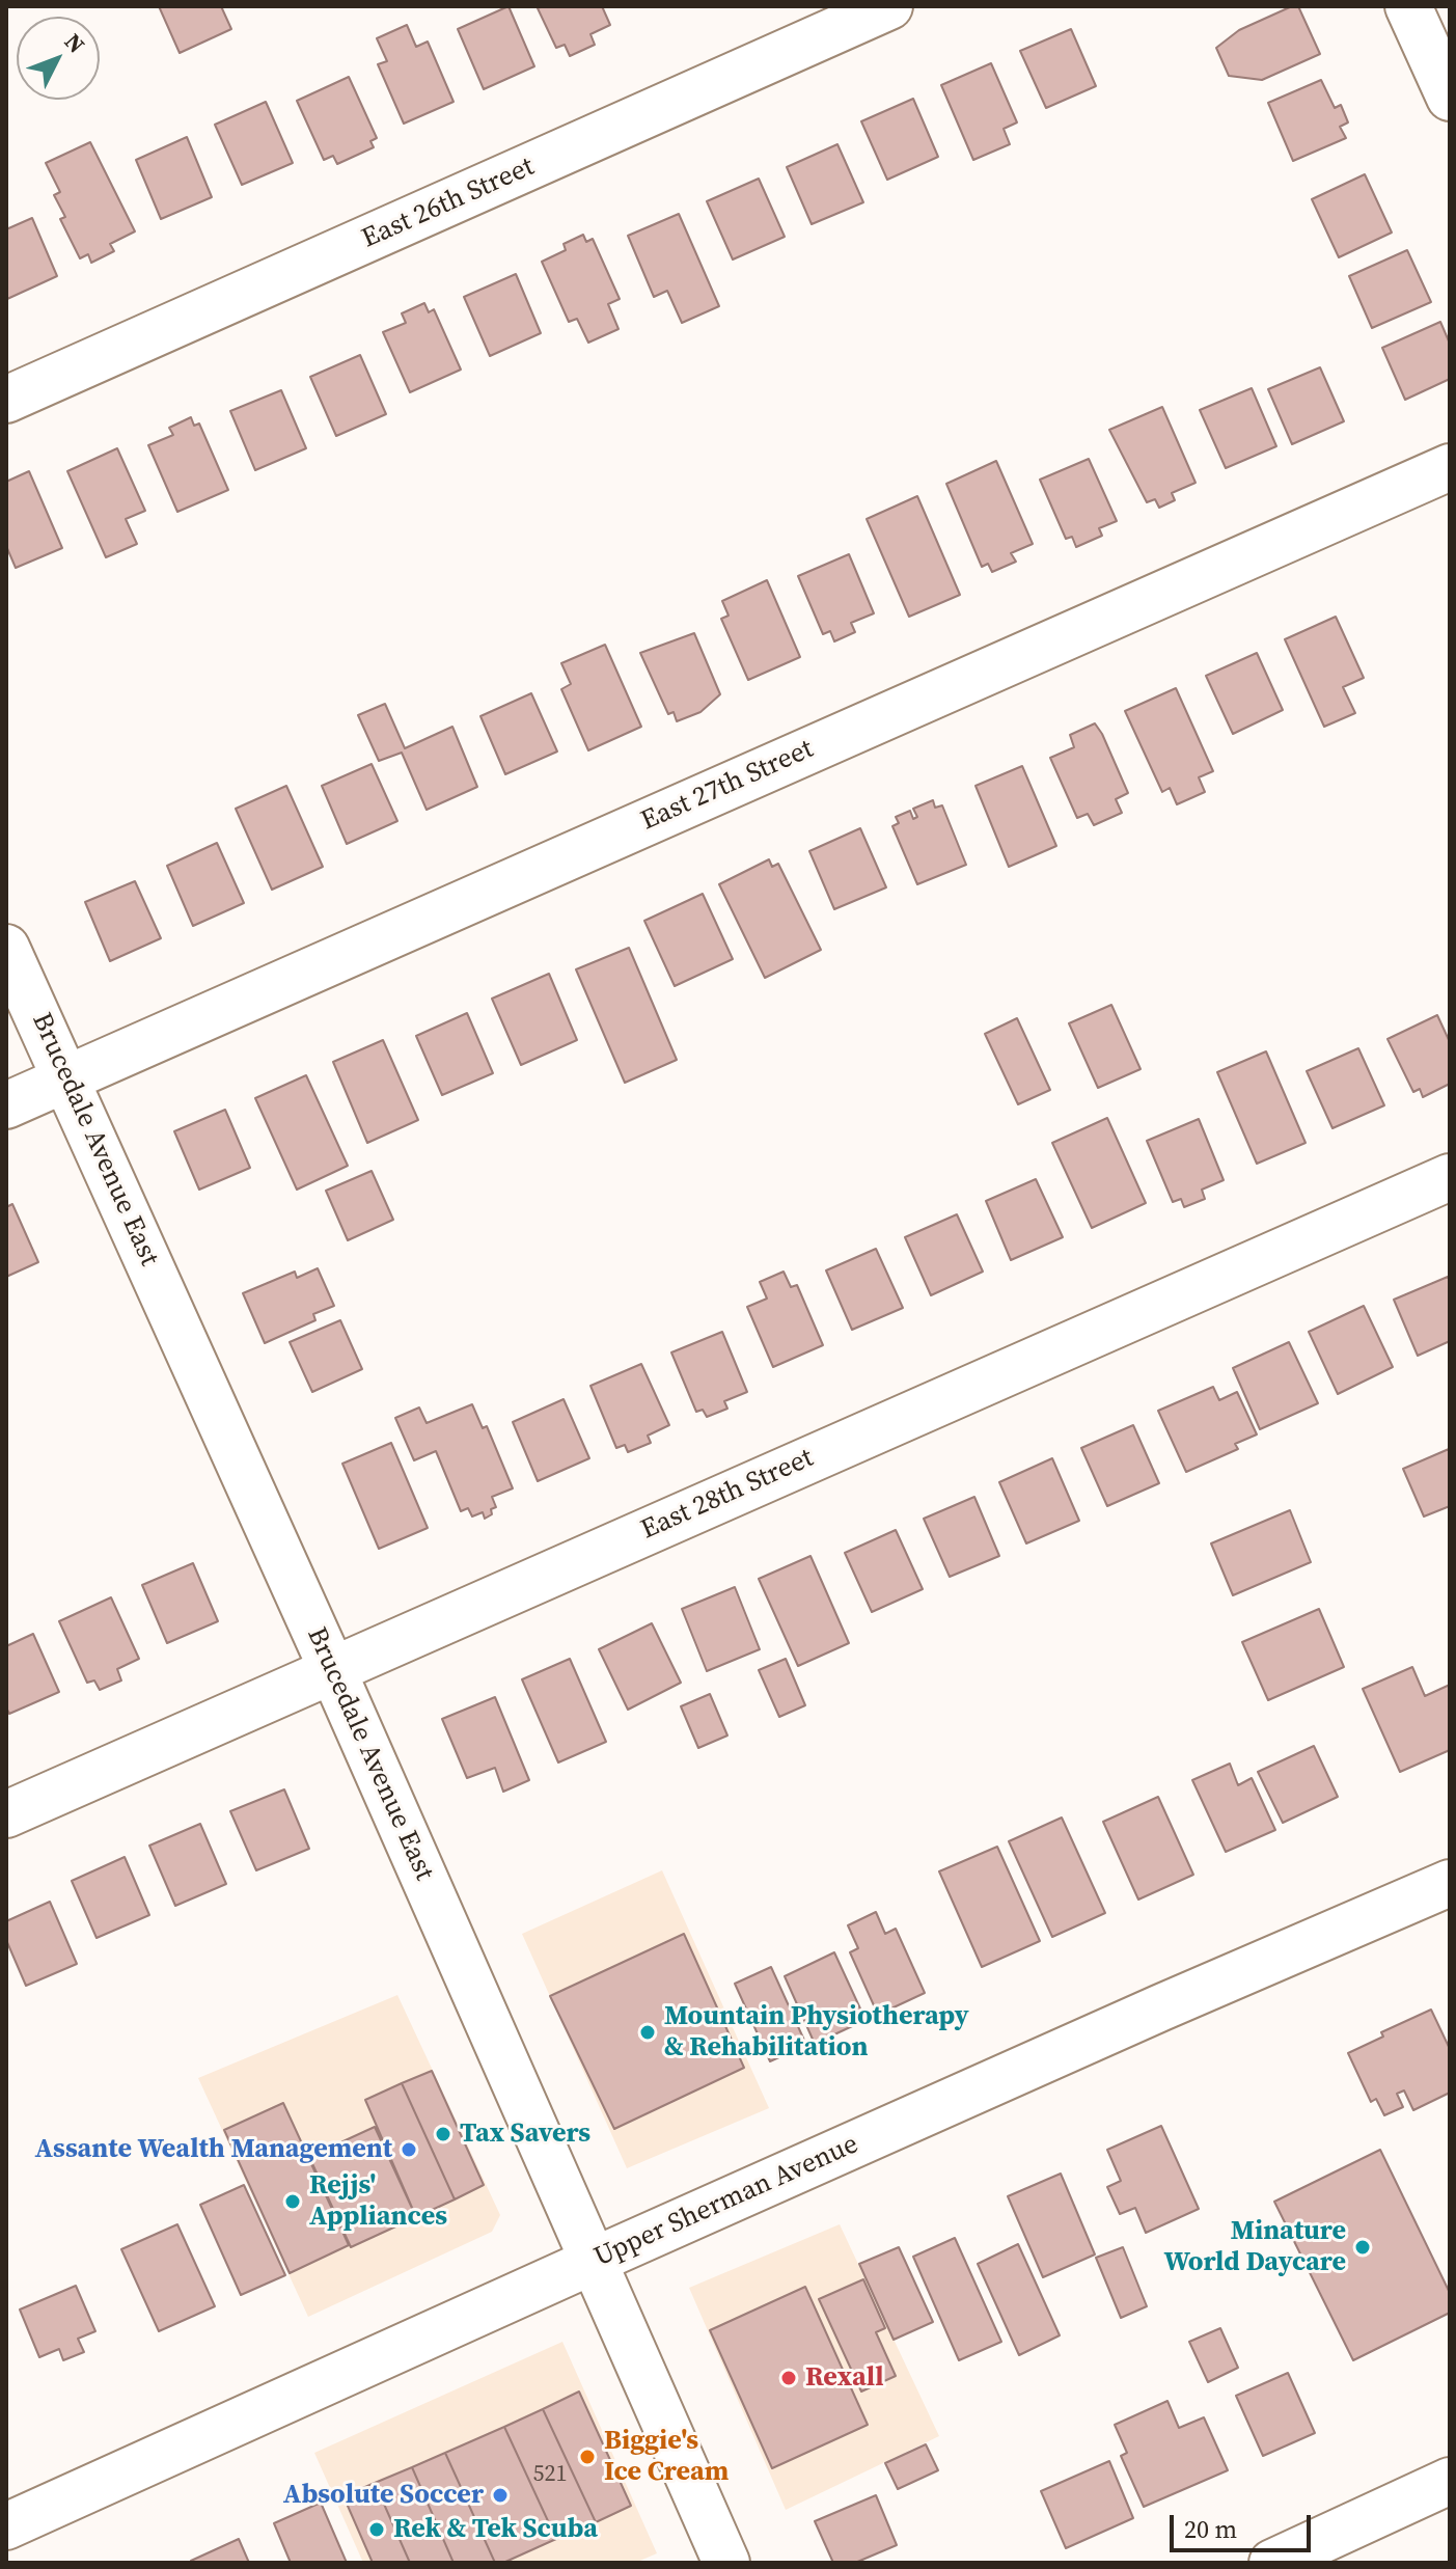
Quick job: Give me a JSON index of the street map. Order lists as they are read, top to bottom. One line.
{"streets":{"street":["East 26th Street","East 27th Street","Brucedale Avenue East","East 28th Street","Upper Sherman Avenue"]},"crossings":[["East 27th Street","Brucedale Avenue East"],["Brucedale Avenue East","East 28th Street"],["Brucedale Avenue East","Upper Sherman Avenue"]],"places":["Mountain Physiotherapy & Rehabilitation","Tax Savers","Assante Wealth Management","Rejjs' Appliances","Minature World Daycare","Rexall","Biggie's Ice Cream","Absolute Soccer","Rek & Tek Scuba"],"house_numbers":["521"],"scale_bar":"20 m","north":"top right"}
